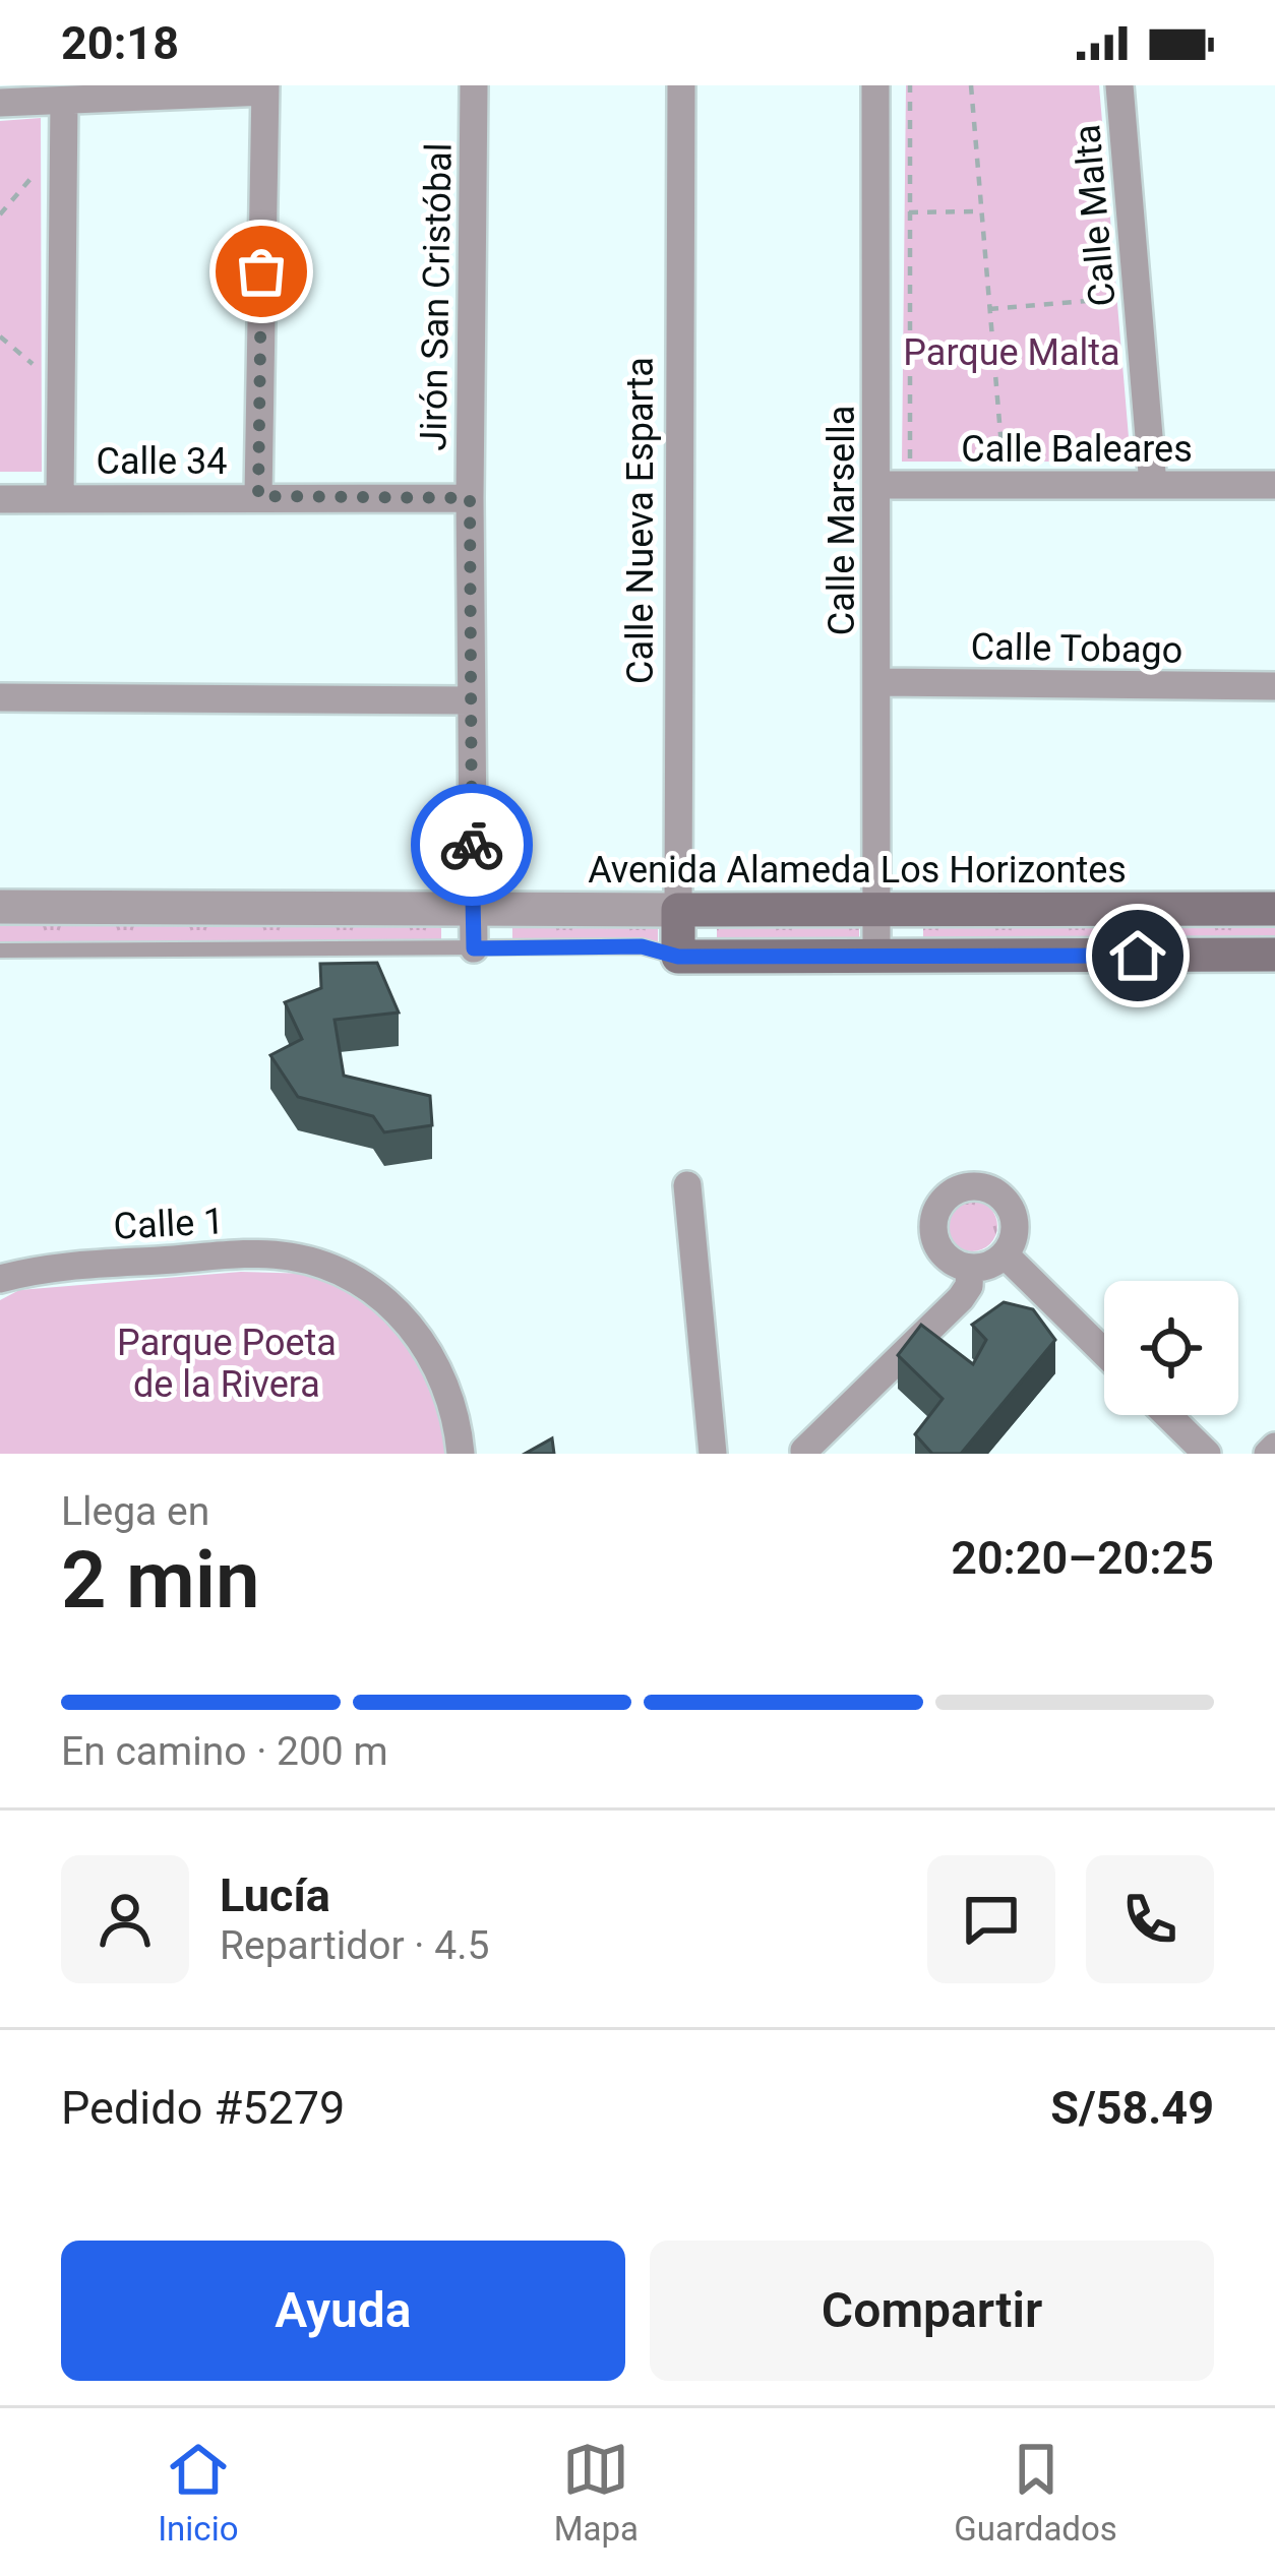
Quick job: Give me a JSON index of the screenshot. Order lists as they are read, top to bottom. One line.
{"streets":{"main road":["Calle Nueva Esparta","Avenida Alameda Los Horizontes"],"street":["Calle Malta","Jirón San Cristóbal","Calle Baleares","Calle 34","Calle Marsella","Calle Tobago","Calle 1"]},"crossings":[["Calle Malta","Calle Baleares"],["Jirón San Cristóbal","Calle 34"],["Jirón San Cristóbal","Avenida Alameda Los Horizontes"],["Calle Baleares","Calle Marsella"],["Calle Nueva Esparta","Avenida Alameda Los Horizontes"],["Calle Marsella","Calle Tobago"],["Calle Marsella","Avenida Alameda Los Horizontes"]],"parks":["Parque Malta","Parque Poeta de la Rivera"],"page":{"status":"20:18","heading":["2 min","Llega en","20:20–20:25"],"panel":["Lucía","Repartidor · 4.5","Pedido #5279","S/58.49"],"bar":"En camino · 200 m","buttons":["Ayuda","Compartir"],"tabs":["Inicio","Mapa","Guardados"]}}
